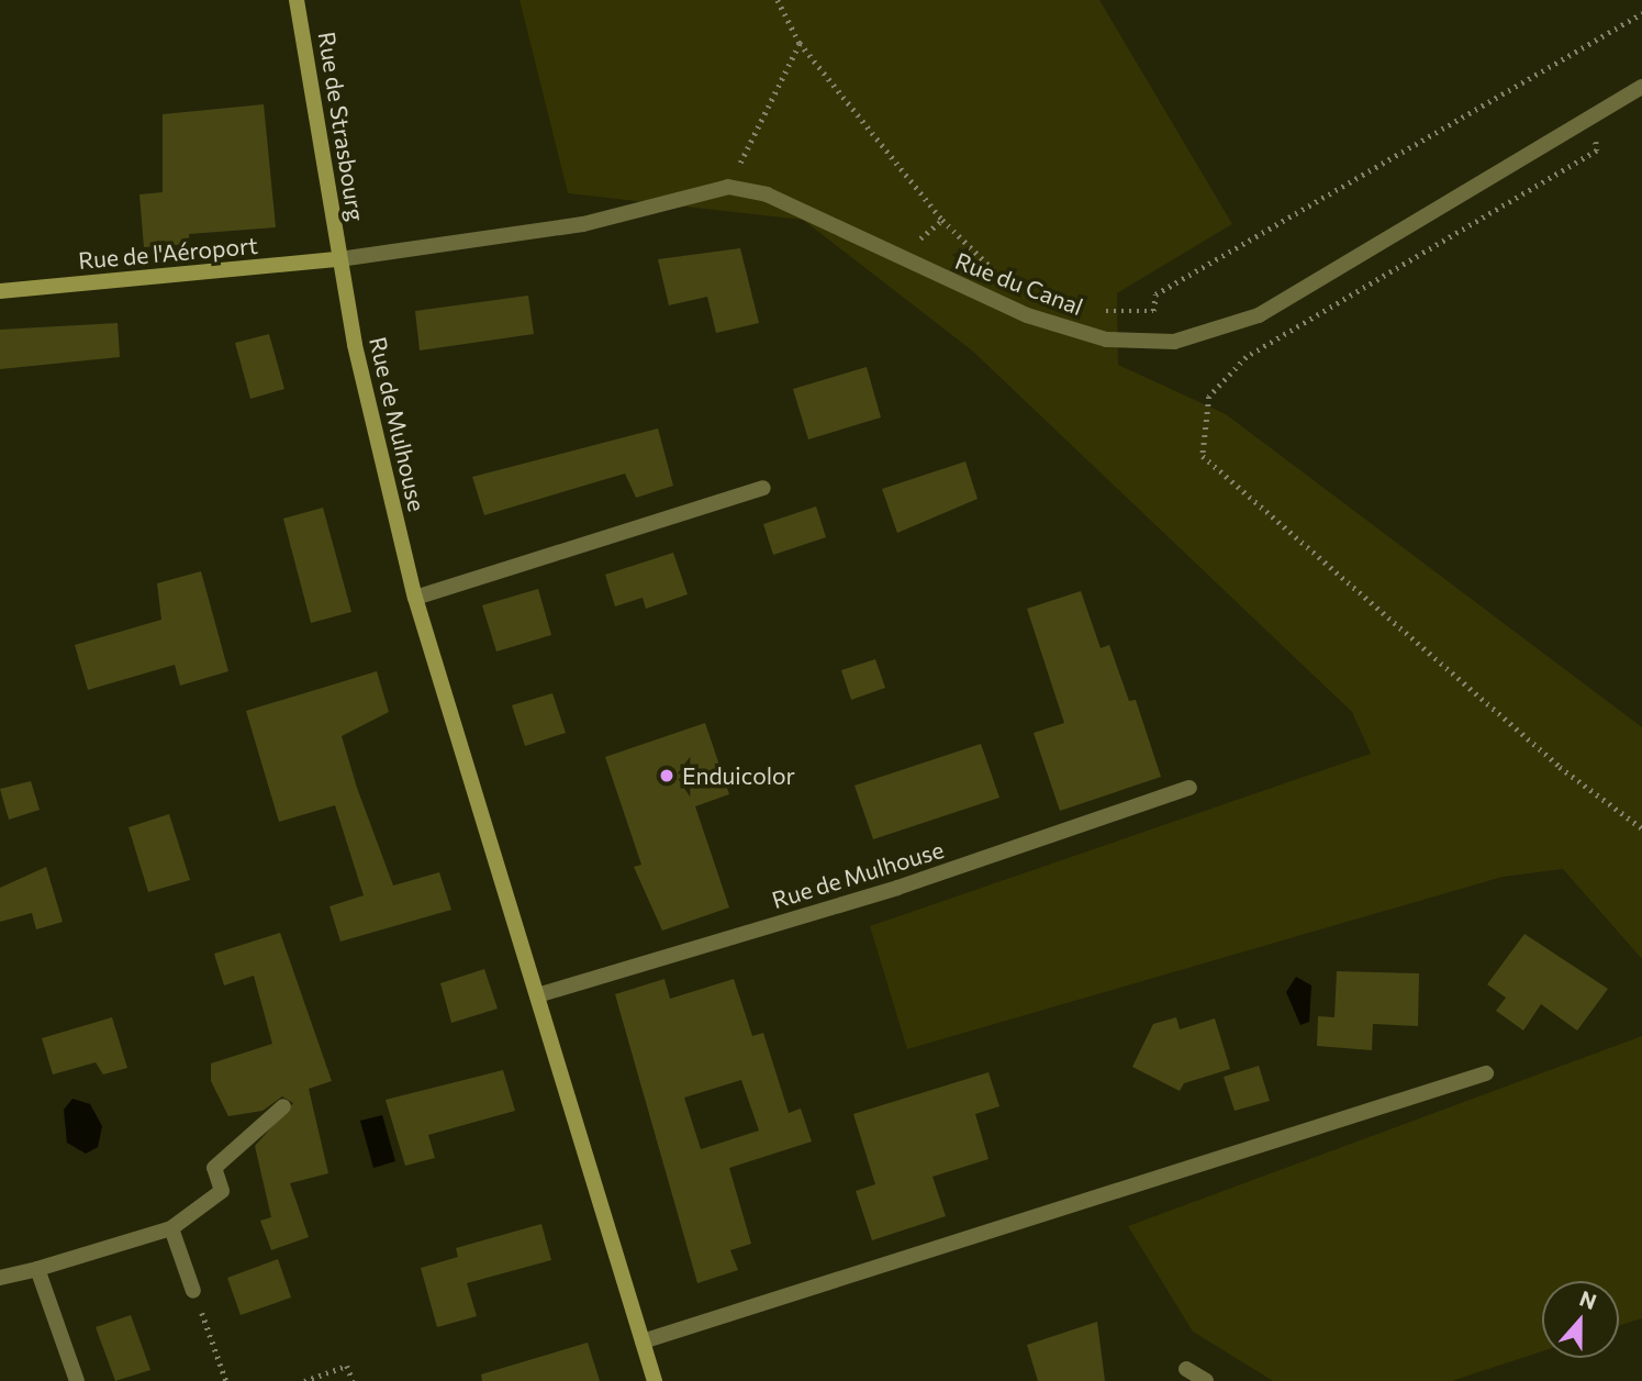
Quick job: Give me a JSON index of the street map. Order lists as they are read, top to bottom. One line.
{"streets":{"main road":["Rue de Strasbourg","Rue de l'Aéroport","Rue de Mulhouse"],"street":["Rue du Canal"]},"crossings":[["Rue de Strasbourg","Rue de l'Aéroport"],["Rue de Strasbourg","Rue du Canal"],["Rue de Strasbourg","Rue de Mulhouse"],["Rue de l'Aéroport","Rue du Canal"],["Rue de l'Aéroport","Rue de Mulhouse"],["Rue du Canal","Rue de Mulhouse"]],"places":["Enduicolor"],"north":"top"}
